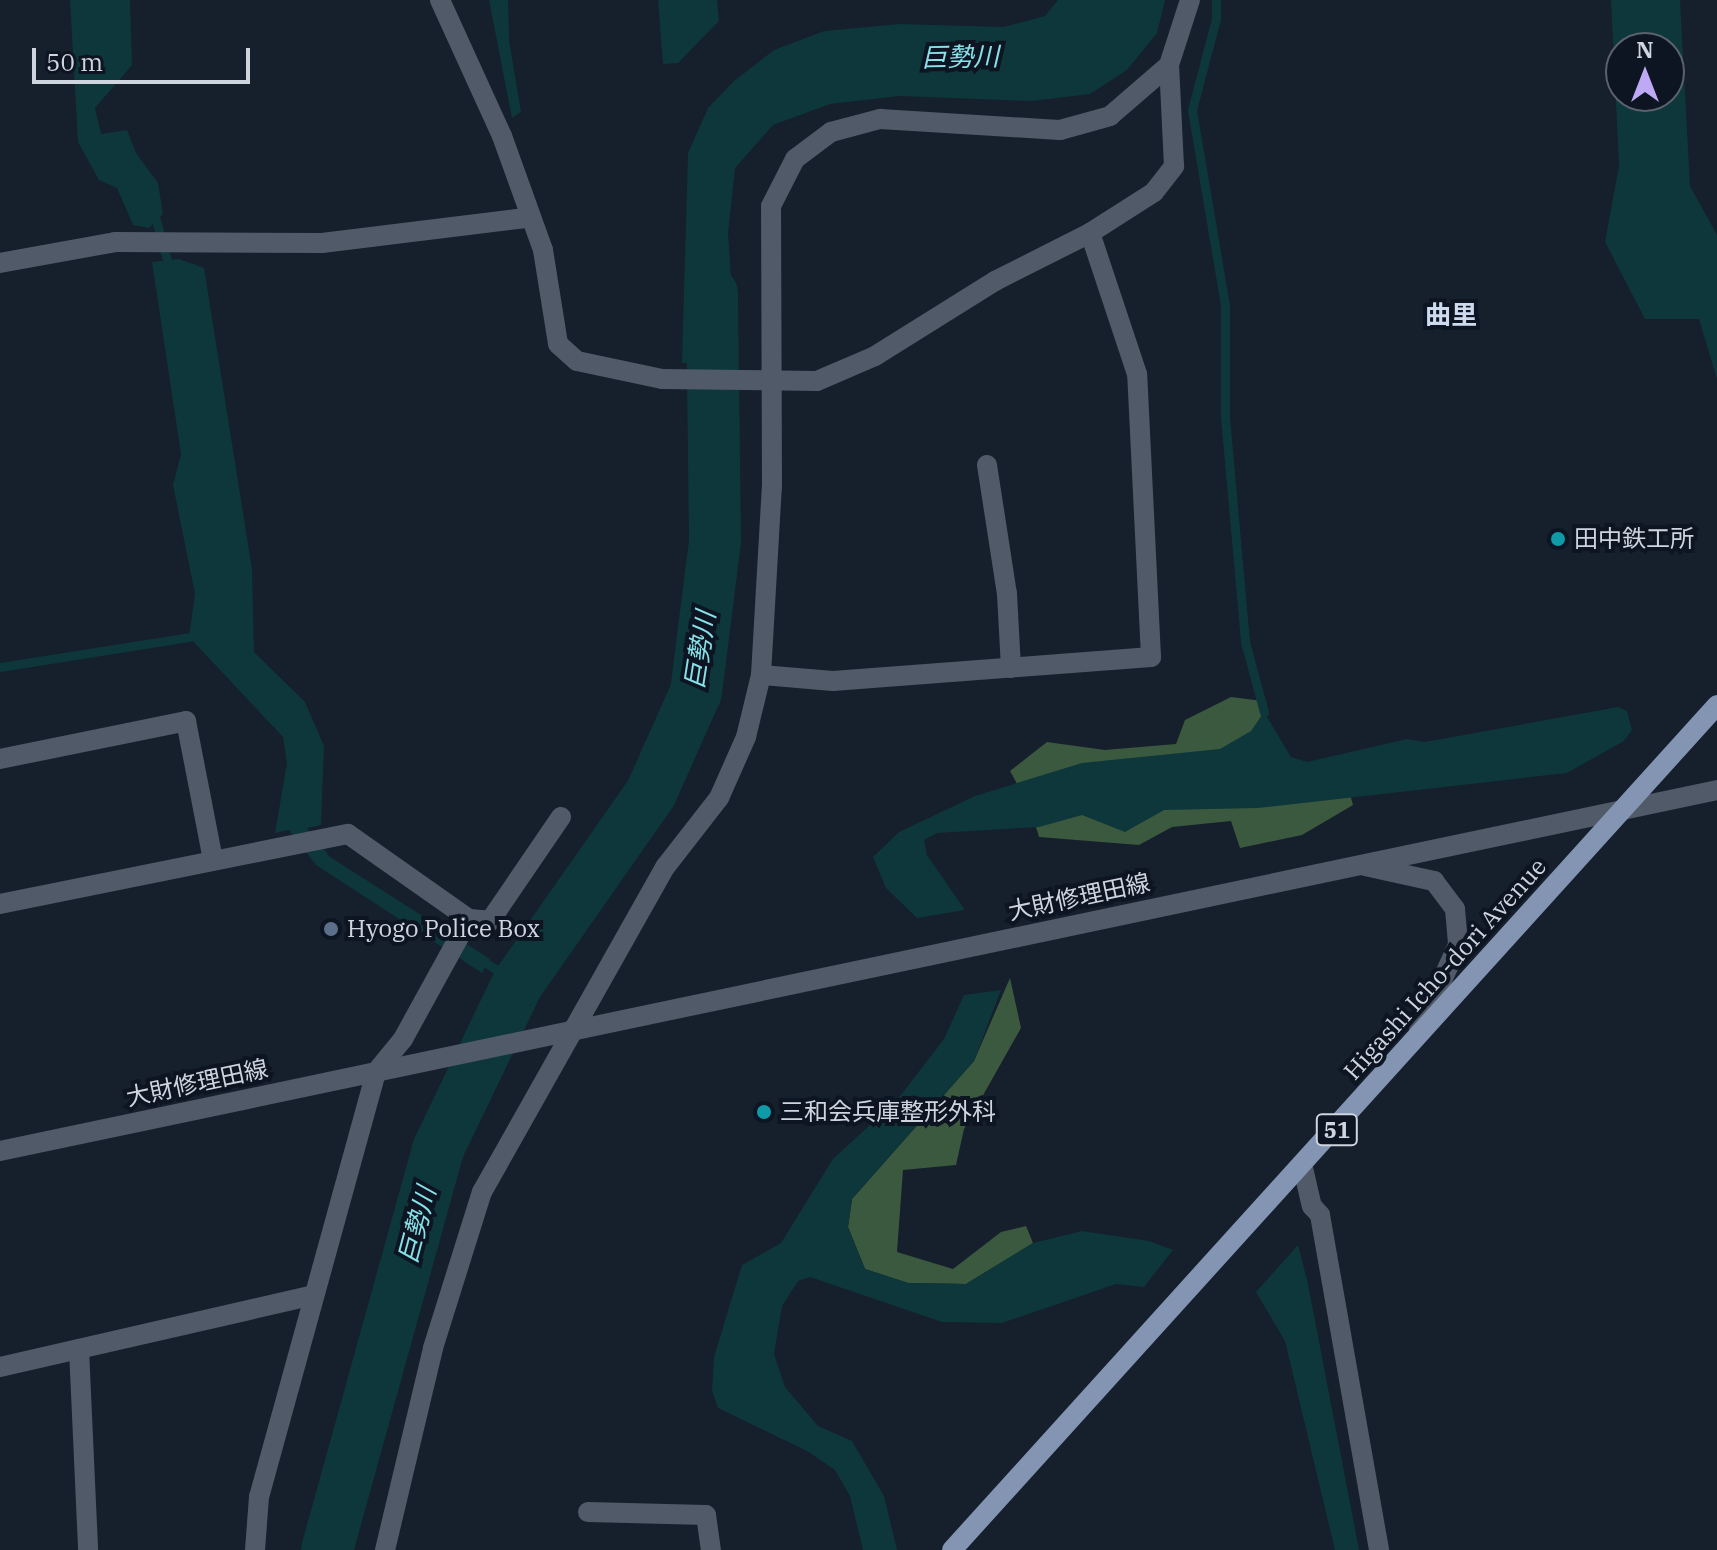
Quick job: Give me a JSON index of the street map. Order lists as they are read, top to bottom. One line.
{"streets":{"main road":["Higashi Icho-dori Avenue","51"],"street":["大財修理田線"]},"crossings":[["大財修理田線","Higashi Icho-dori Avenue"]],"districts":["曲里"],"water":["巨勢川"],"places":["田中鉄工所","Hyogo Police Box","三和会兵庫整形外科"],"scale_bar":"50 m","north":"top"}
